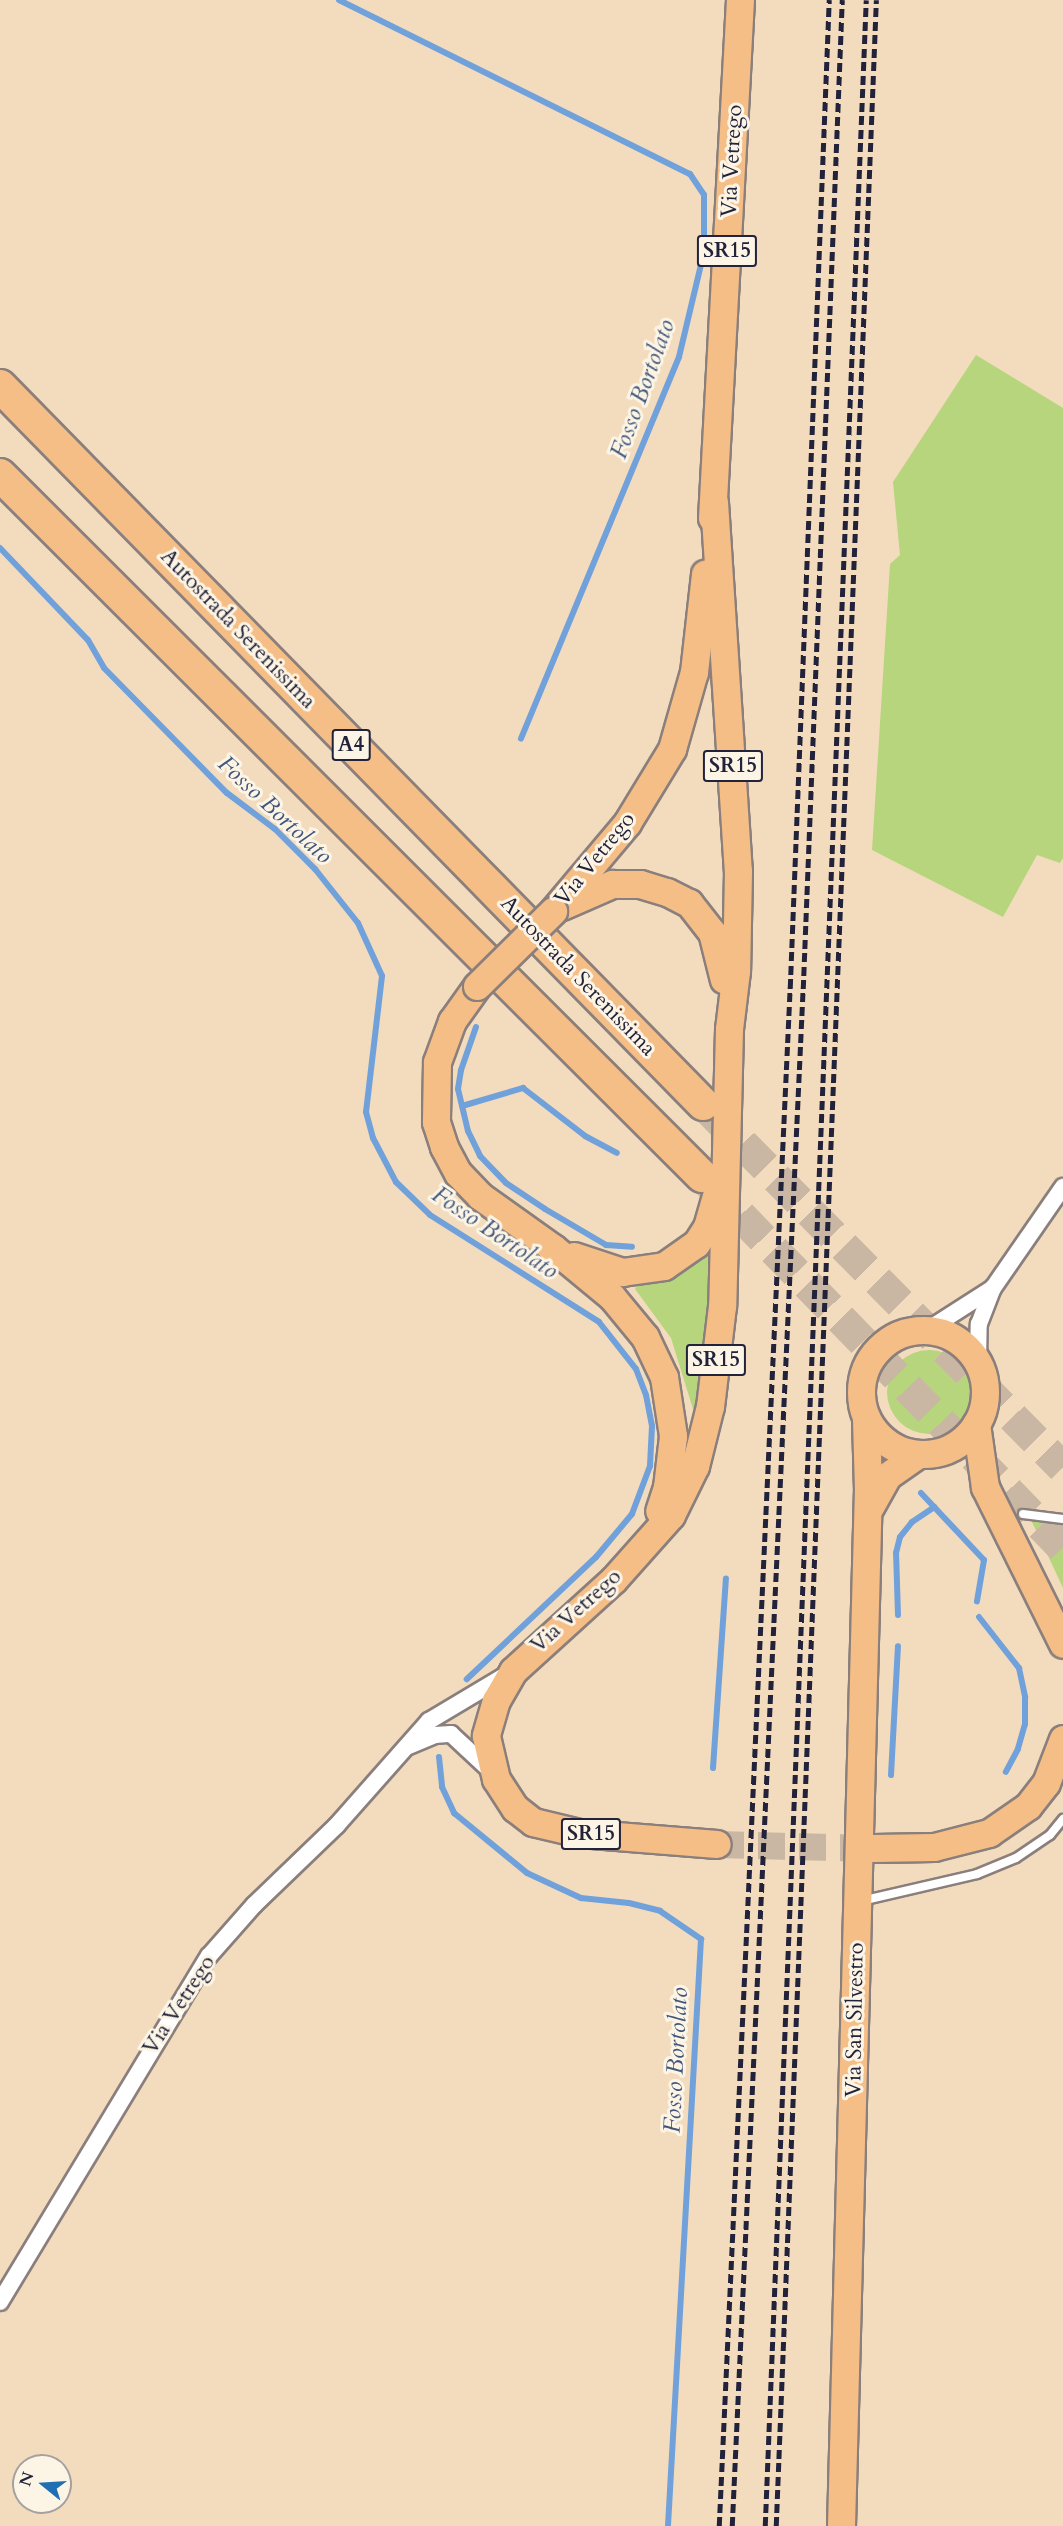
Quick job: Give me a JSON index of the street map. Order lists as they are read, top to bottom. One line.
{"streets":{"highway":["Autostrada Serenissima","A4"],"main road":["Via Vetrego","SR15","Via San Silvestro"]},"crossings":[["Via Vetrego","SR15"]],"water":["Fosso Bortolato"],"north":"left"}
